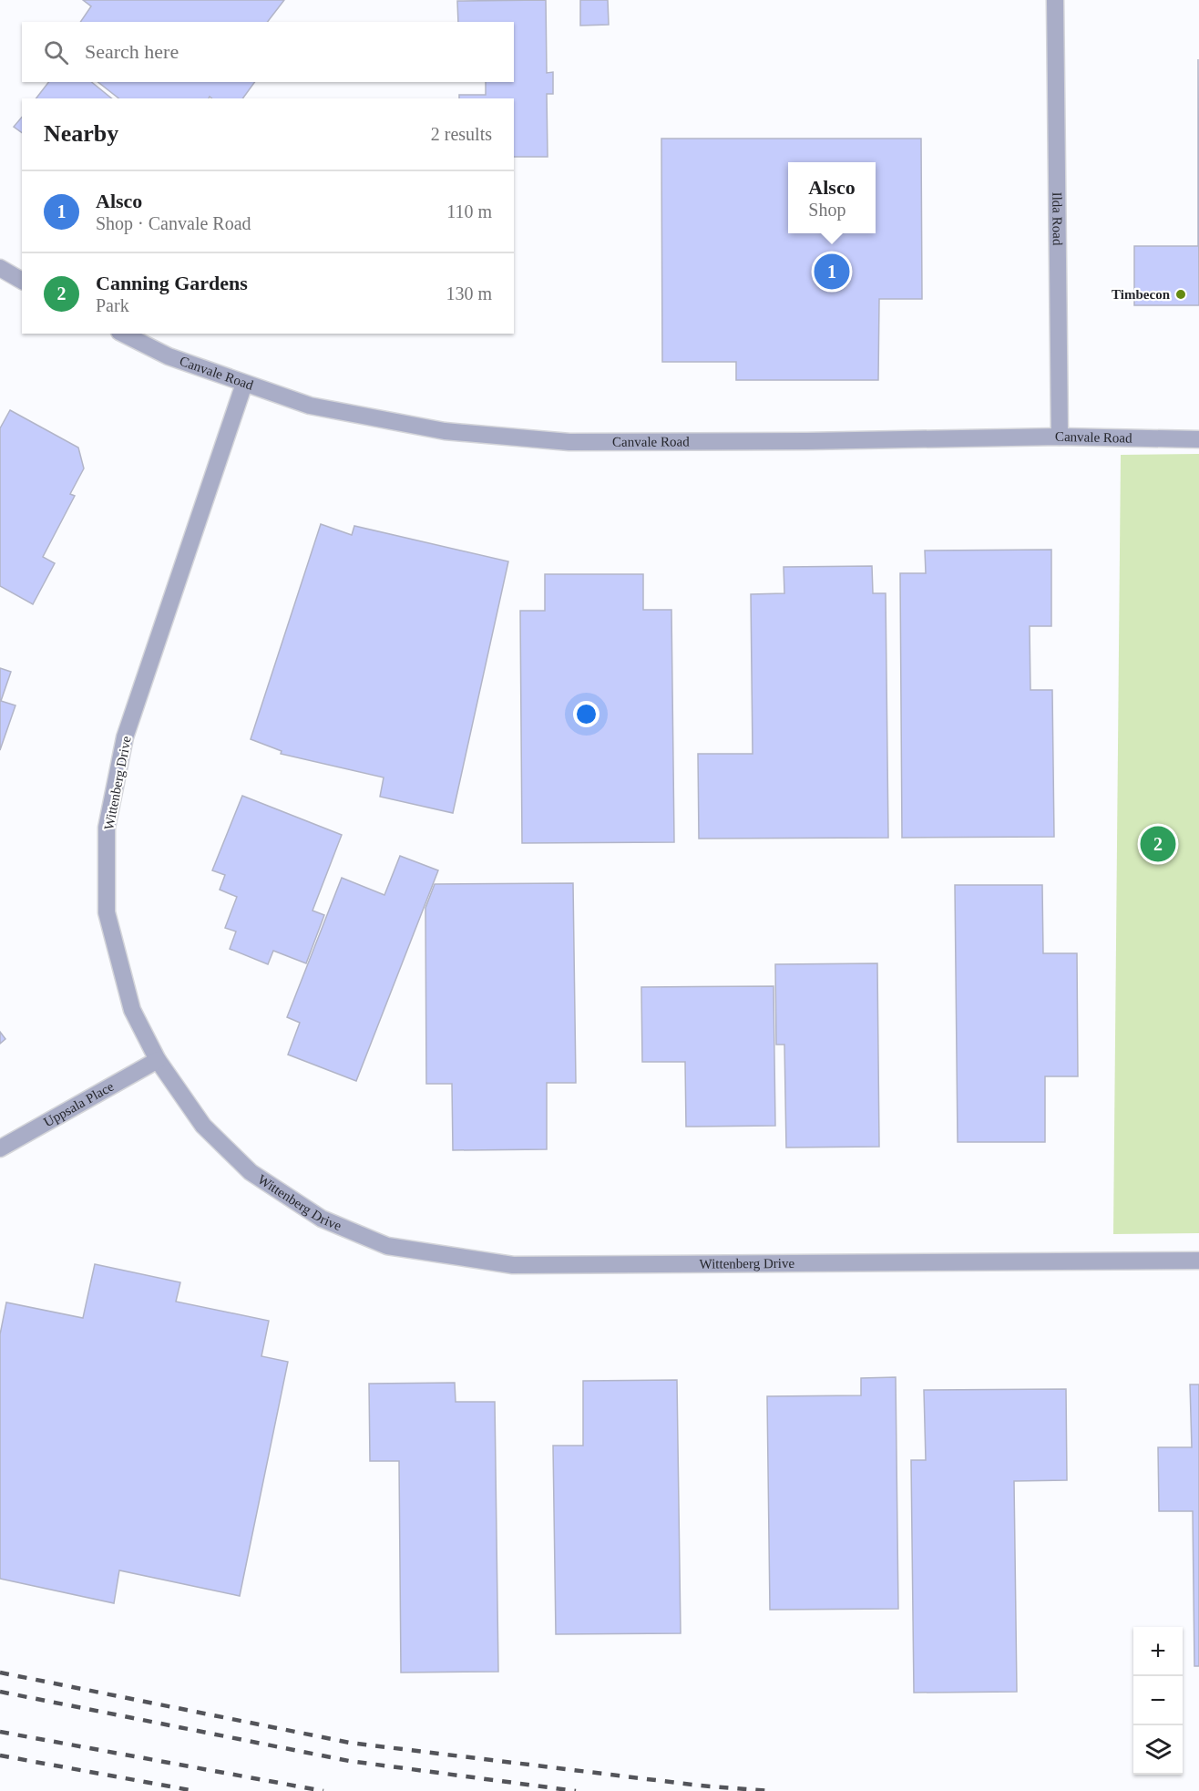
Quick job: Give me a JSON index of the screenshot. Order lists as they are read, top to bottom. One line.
{"streets":{"street":["Ilda Road","Canvale Road","Wittenberg Drive","Uppsala Place"]},"crossings":[["Ilda Road","Canvale Road"],["Canvale Road","Wittenberg Drive"],["Wittenberg Drive","Uppsala Place"]],"places":["Timbecon"],"page":{"search":"Search here","heading":["Nearby","2 results"],"popup":["Alsco","Shop"],"list":[{"mark":"1","name":"Alsco","note":"Shop · Canvale Road","value":"110 m"},{"mark":"2","name":"Canning Gardens","note":"Park","value":"130 m"}],"pins":["1","2"],"map_buttons":["+","−"]}}
